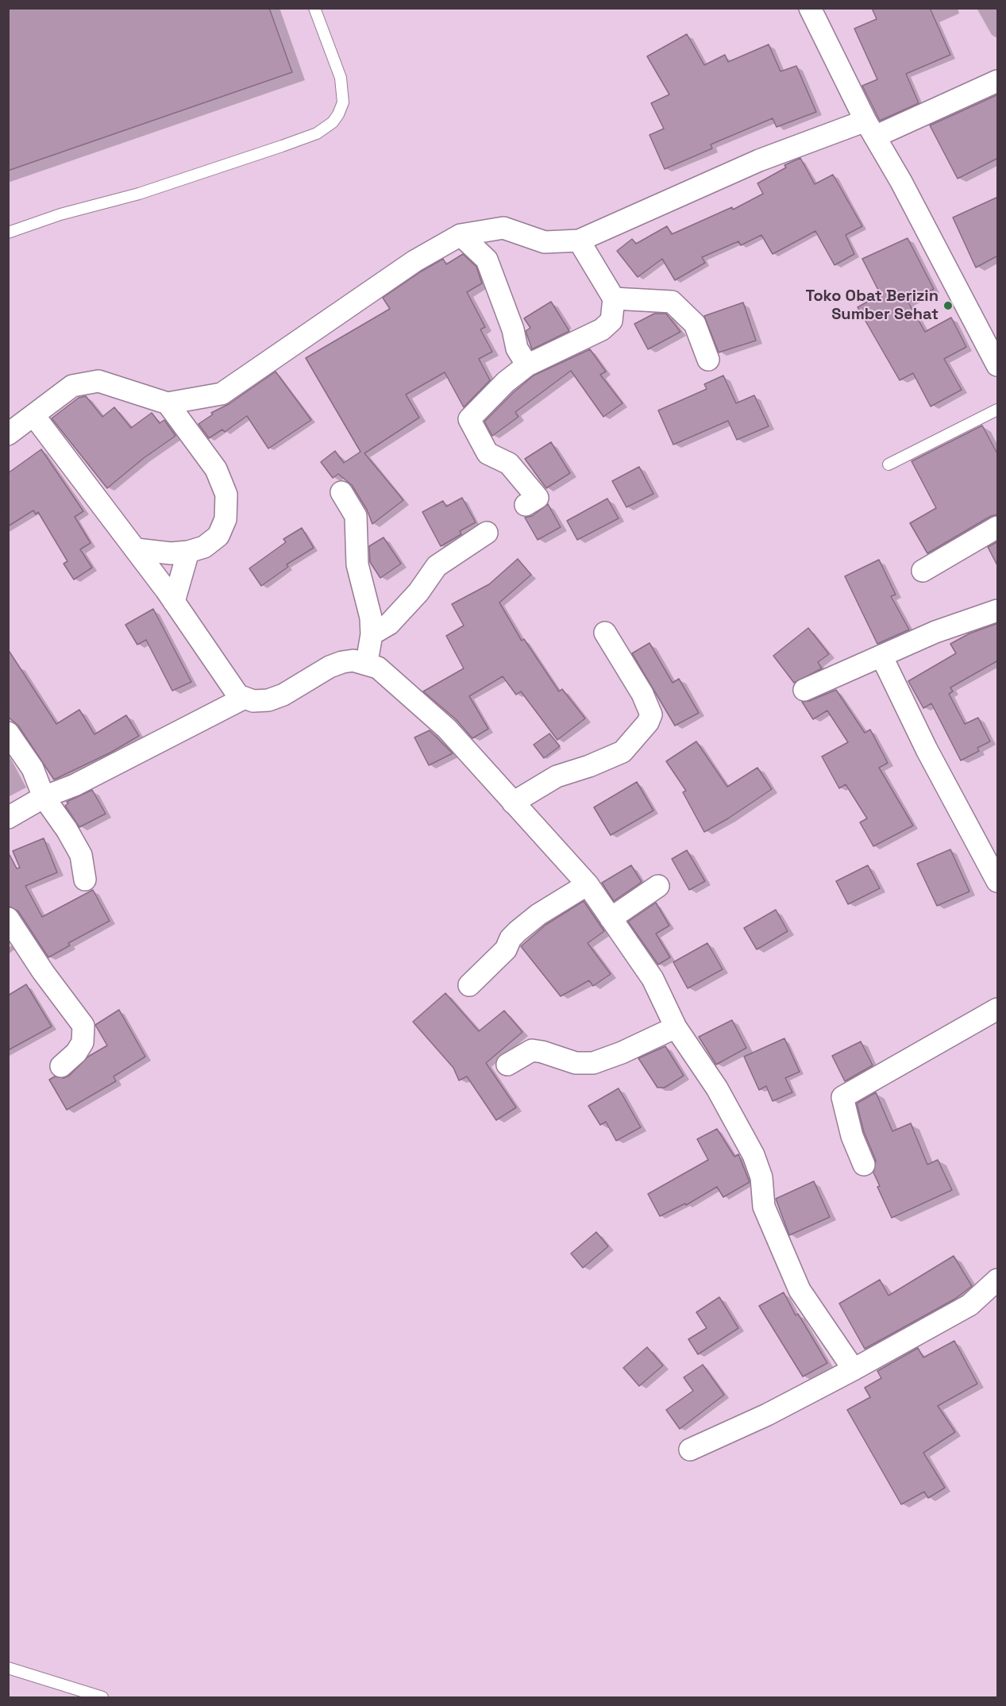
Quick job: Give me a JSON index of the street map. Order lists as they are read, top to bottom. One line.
{"places":["Toko Obat Berizin Sumber Sehat"]}
